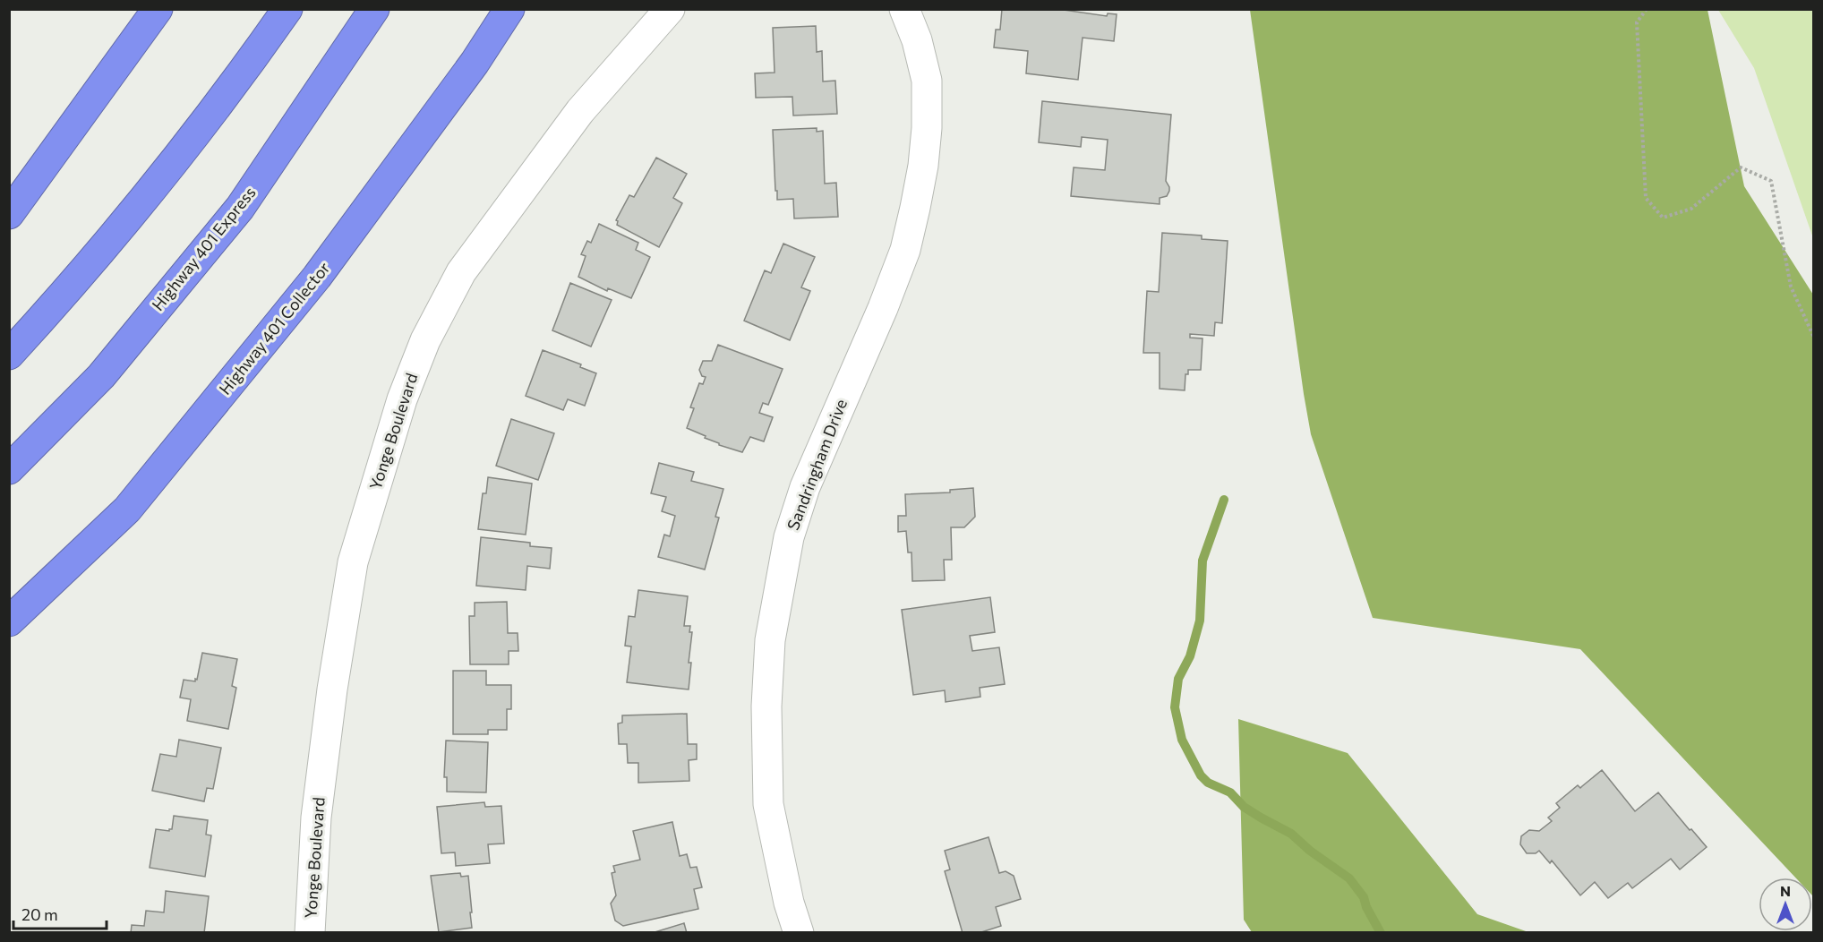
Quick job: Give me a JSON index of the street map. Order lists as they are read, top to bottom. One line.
{"streets":{"highway":["Highway 401 Express","Highway 401 Collector"],"street":["Yonge Boulevard","Sandringham Drive"]},"scale_bar":"20 m","north":"top"}
